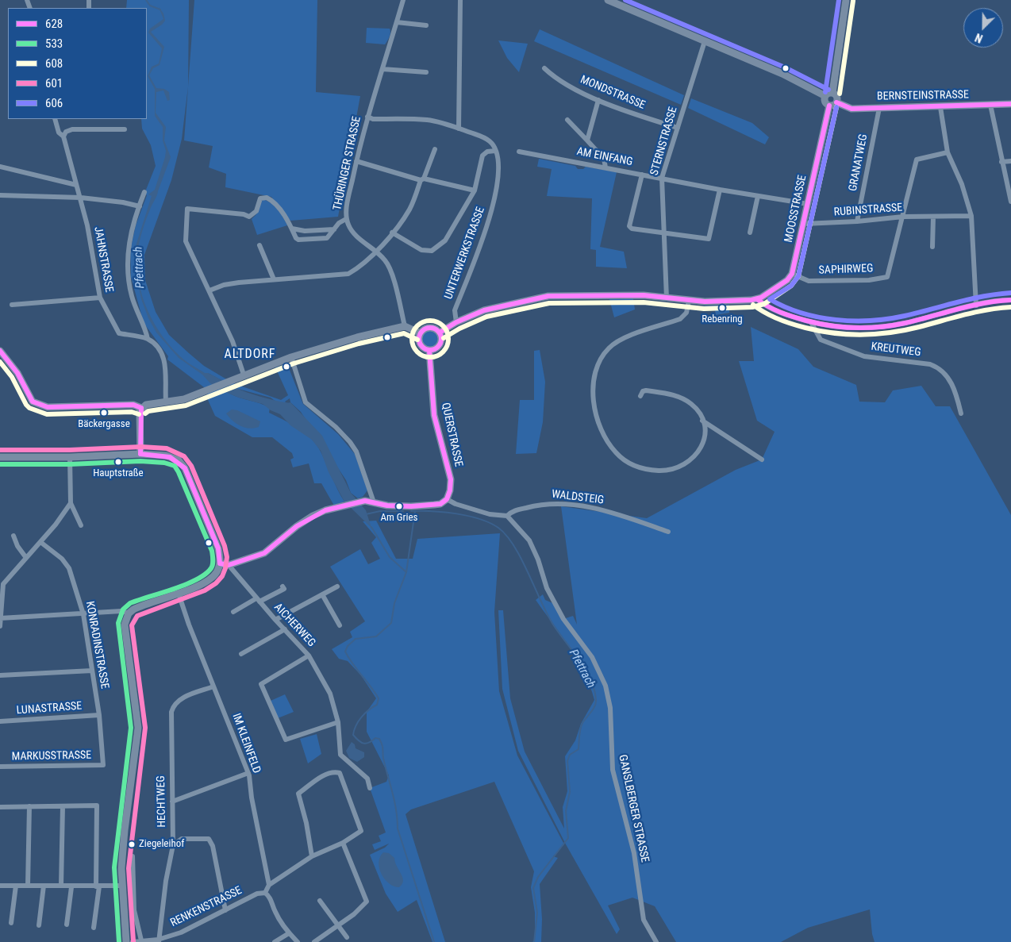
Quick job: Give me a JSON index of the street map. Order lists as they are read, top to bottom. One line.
{"streets":{"street":["MONDSTRASSE","BERNSTEINSTRASSE","STERNSTRASSE","AM EINFANG","GRANATWEG","THÜRINGER STRASSE","MOOSSTRASSE","RUBINSTRASSE","UNTERWERKSTRASSE","JAHNSTRASSE","SAPHIRWEG","KREUTWEG","QUERSTRASSE","WALDSTEIG","AICHERWEG","KONRADINSTRASSE","LUNASTRASSE","IM KLEINFELD","MARKUSSTRASSE","HECHTWEG","GANSLBERGER STRASSE","RENKENSTRASSE"]},"crossings":[["MONDSTRASSE","STERNSTRASSE"],["BERNSTEINSTRASSE","GRANATWEG"],["BERNSTEINSTRASSE","MOOSSTRASSE"],["STERNSTRASSE","AM EINFANG"],["AM EINFANG","MOOSSTRASSE"],["GRANATWEG","RUBINSTRASSE"],["MOOSSTRASSE","RUBINSTRASSE"],["MOOSSTRASSE","SAPHIRWEG"],["RUBINSTRASSE","SAPHIRWEG"],["WALDSTEIG","GANSLBERGER STRASSE"],["KONRADINSTRASSE","LUNASTRASSE"],["KONRADINSTRASSE","MARKUSSTRASSE"],["IM KLEINFELD","HECHTWEG"],["HECHTWEG","RENKENSTRASSE"]],"districts":["ALTDORF"],"water":["Pfettrach"],"places":["Rebenring","Bäckergasse","Hauptstraße","Am Gries","Ziegeleihof"],"lines":["transit line 606","transit line 608","transit line 628","transit line 601","transit line 533"],"legend":["628","533","608","601","606"],"north":"bottom left"}
